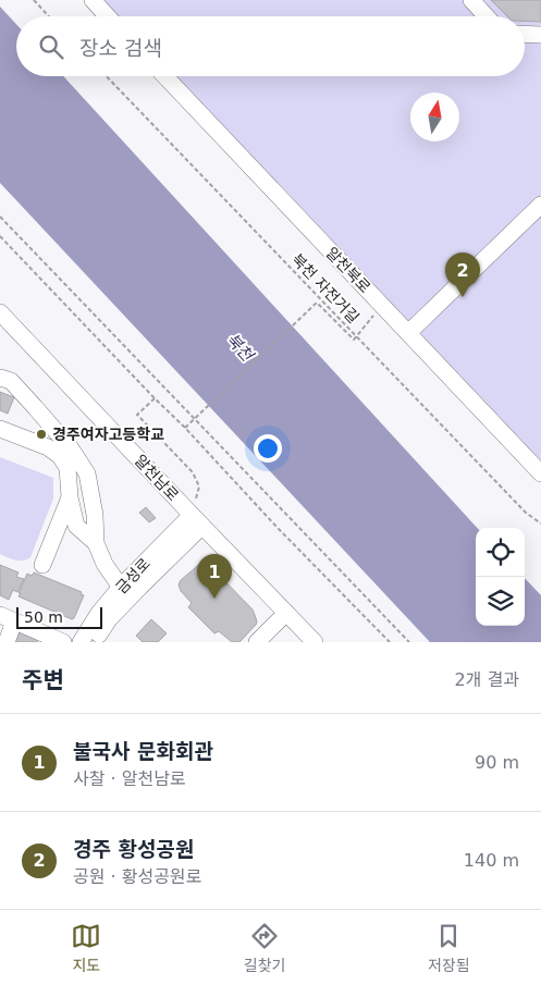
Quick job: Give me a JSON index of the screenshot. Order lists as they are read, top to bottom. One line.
{"streets":{"street":["알천북로","알천남로","금성로"],"path":["북천 자전거길"]},"crossings":[["알천남로","금성로"]],"water":["북천"],"places":["경주여자고등학교"],"scale_bar":"50 m","north":"top","page":{"search":"장소 검색","pins":["2","1"],"scale":"50 m","heading":["주변","2개 결과"],"list":[{"mark":"1","name":"불국사 문화회관","note":"사찰 · 알천남로","value":"90 m"},{"mark":"2","name":"경주 황성공원","note":"공원 · 황성공원로","value":"140 m"}],"nav":["지도","길찾기","저장됨"]}}
